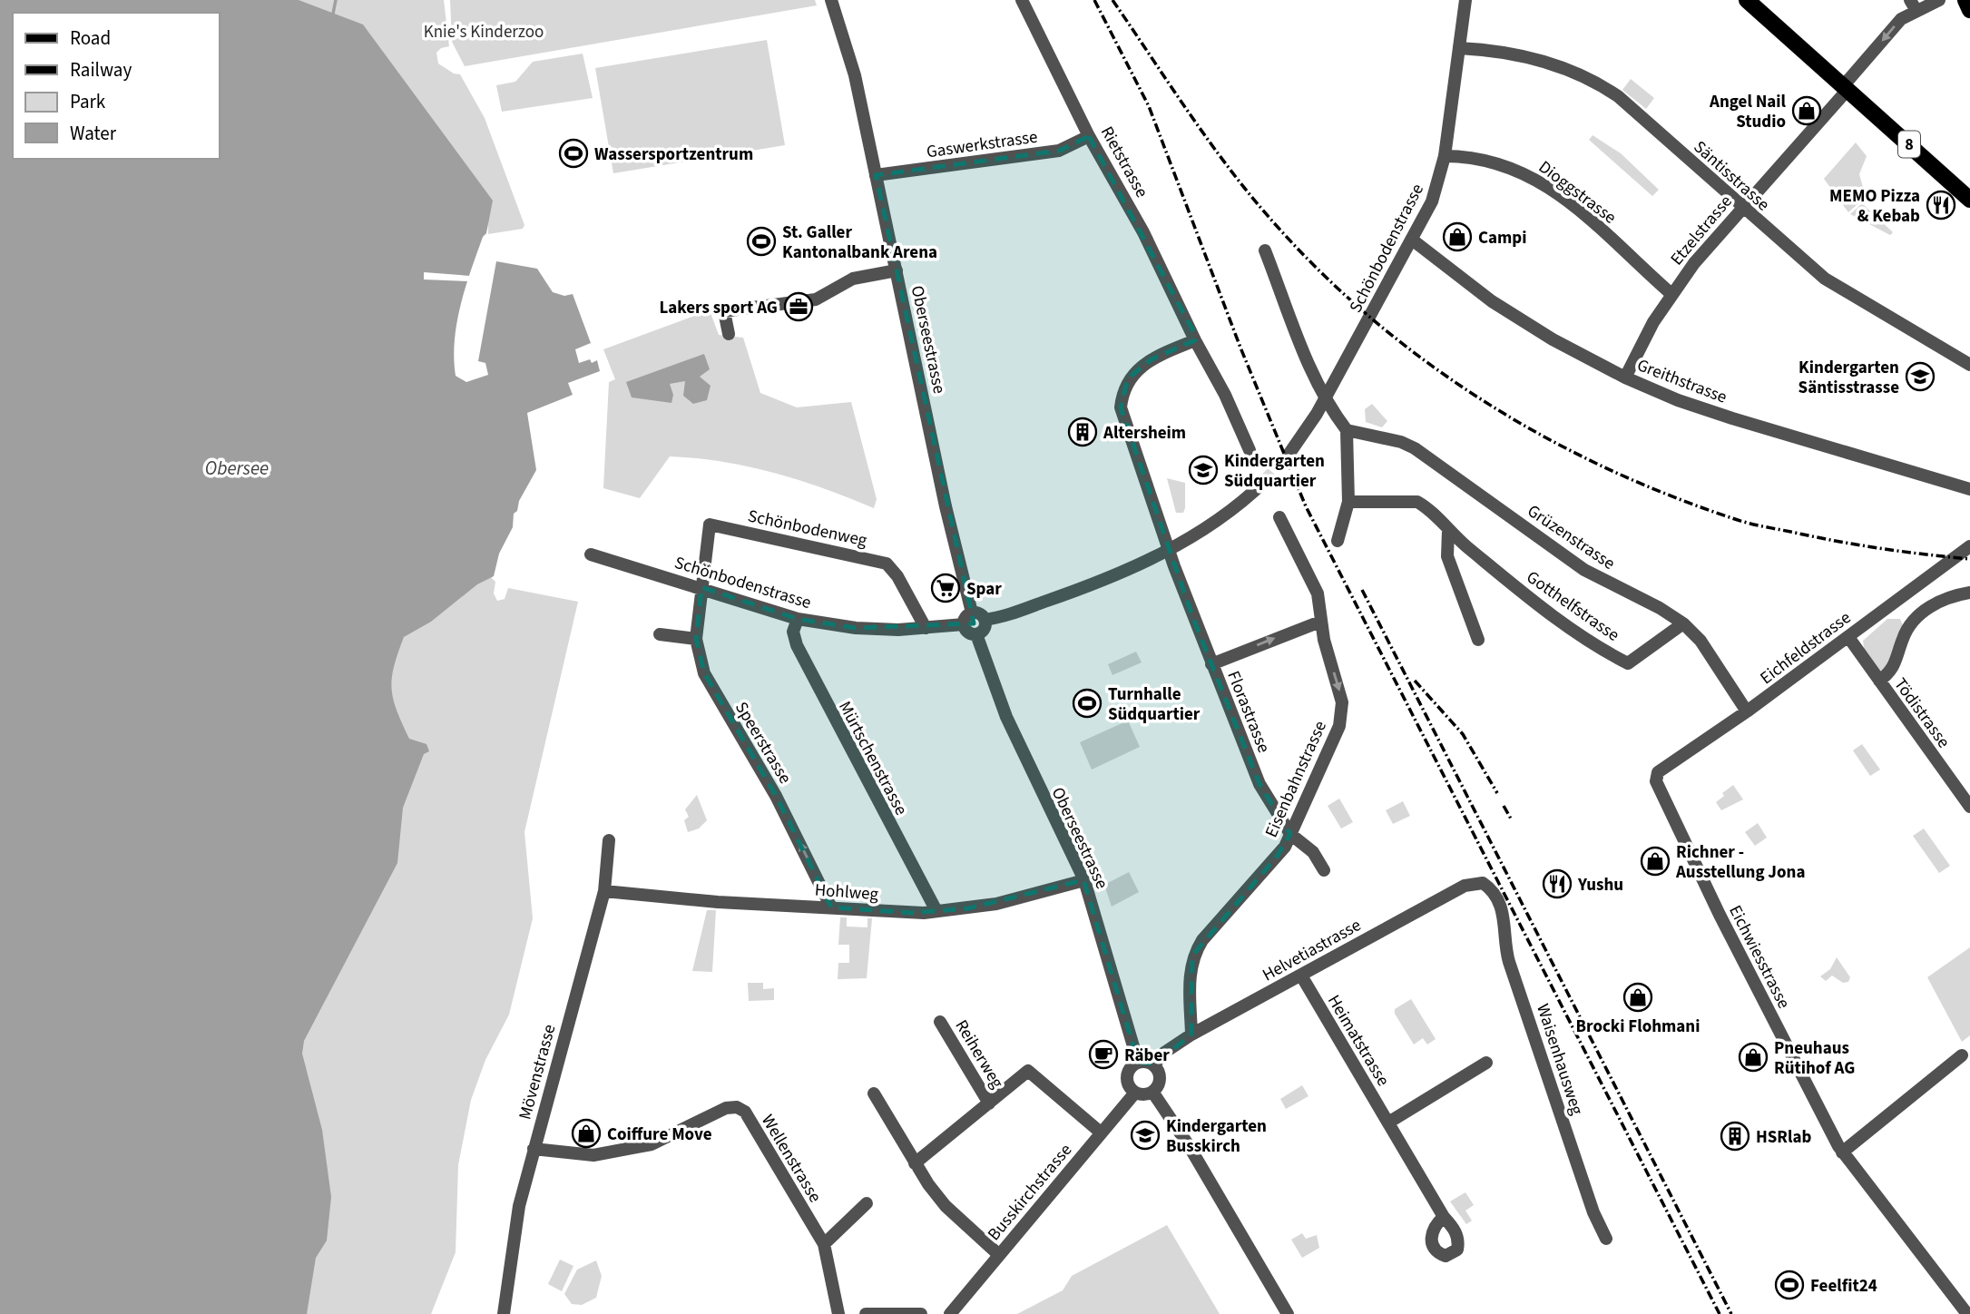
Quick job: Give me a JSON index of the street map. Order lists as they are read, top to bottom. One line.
{"streets":{"main road":["8"],"street":["Gaswerkstrasse","Rietstrasse","Säntisstrasse","Dioggstrasse","Etzelstrasse","Schönbodenstrasse","Oberseestrasse","Greithstrasse","Schönbodenweg","Grüzenstrasse","Gotthelfstrasse","Eichfeldstrasse","Florastrasse","Tödistrasse","Speerstrasse","Mürtschenstrasse","Eisenbahnstrasse","Hohlweg","Helvetiastrasse","Eichwiesstrasse","Heimatstrasse","Reiherweg","Waisenhausweg","Mövenstrasse","Wellenstrasse","Busskirchstrasse"]},"crossings":[["Gaswerkstrasse","Rietstrasse"],["Gaswerkstrasse","Oberseestrasse"],["8","Etzelstrasse"],["Säntisstrasse","Etzelstrasse"],["Säntisstrasse","Schönbodenstrasse"],["Dioggstrasse","Etzelstrasse"],["Dioggstrasse","Schönbodenstrasse"],["Etzelstrasse","Greithstrasse"],["Schönbodenstrasse","Oberseestrasse"],["Schönbodenstrasse","Greithstrasse"],["Schönbodenstrasse","Schönbodenweg"],["Schönbodenstrasse","Speerstrasse"],["Schönbodenstrasse","Mürtschenstrasse"],["Oberseestrasse","Hohlweg"],["Oberseestrasse","Helvetiastrasse"],["Oberseestrasse","Busskirchstrasse"],["Schönbodenweg","Speerstrasse"],["Grüzenstrasse","Gotthelfstrasse"],["Grüzenstrasse","Eichfeldstrasse"],["Eichfeldstrasse","Tödistrasse"],["Eichfeldstrasse","Eichwiesstrasse"],["Florastrasse","Eisenbahnstrasse"],["Speerstrasse","Hohlweg"],["Mürtschenstrasse","Hohlweg"],["Eisenbahnstrasse","Helvetiastrasse"],["Hohlweg","Mövenstrasse"],["Helvetiastrasse","Heimatstrasse"],["Helvetiastrasse","Waisenhausweg"],["Helvetiastrasse","Busskirchstrasse"],["Reiherweg","Busskirchstrasse"],["Mövenstrasse","Wellenstrasse"]],"one_way":["Speerstrasse","Eisenbahnstrasse"],"water":["Obersee"],"parks":["Knie's Kinderzoo"],"places":{"shop":["Angel Nail Studio","Campi","Richner - Ausstellung Jona","Brocki Flohmani","Pneuhaus Rütihof AG","Coiffure Move"],"sports":["Wassersportzentrum","St. Galler Kantonalbank Arena","Turnhalle Südquartier","Feelfit24"],"restaurant":["MEMO Pizza & Kebab","Yushu"],"office":["Lakers sport AG"],"school or university":["Kindergarten Säntisstrasse","Kindergarten Südquartier","Kindergarten Busskirch"],"building":["Altersheim","HSRlab"],"supermarket":["Spar"],"cafe":["Räber"]},"legend":["Road","Railway","Park","Water"]}
